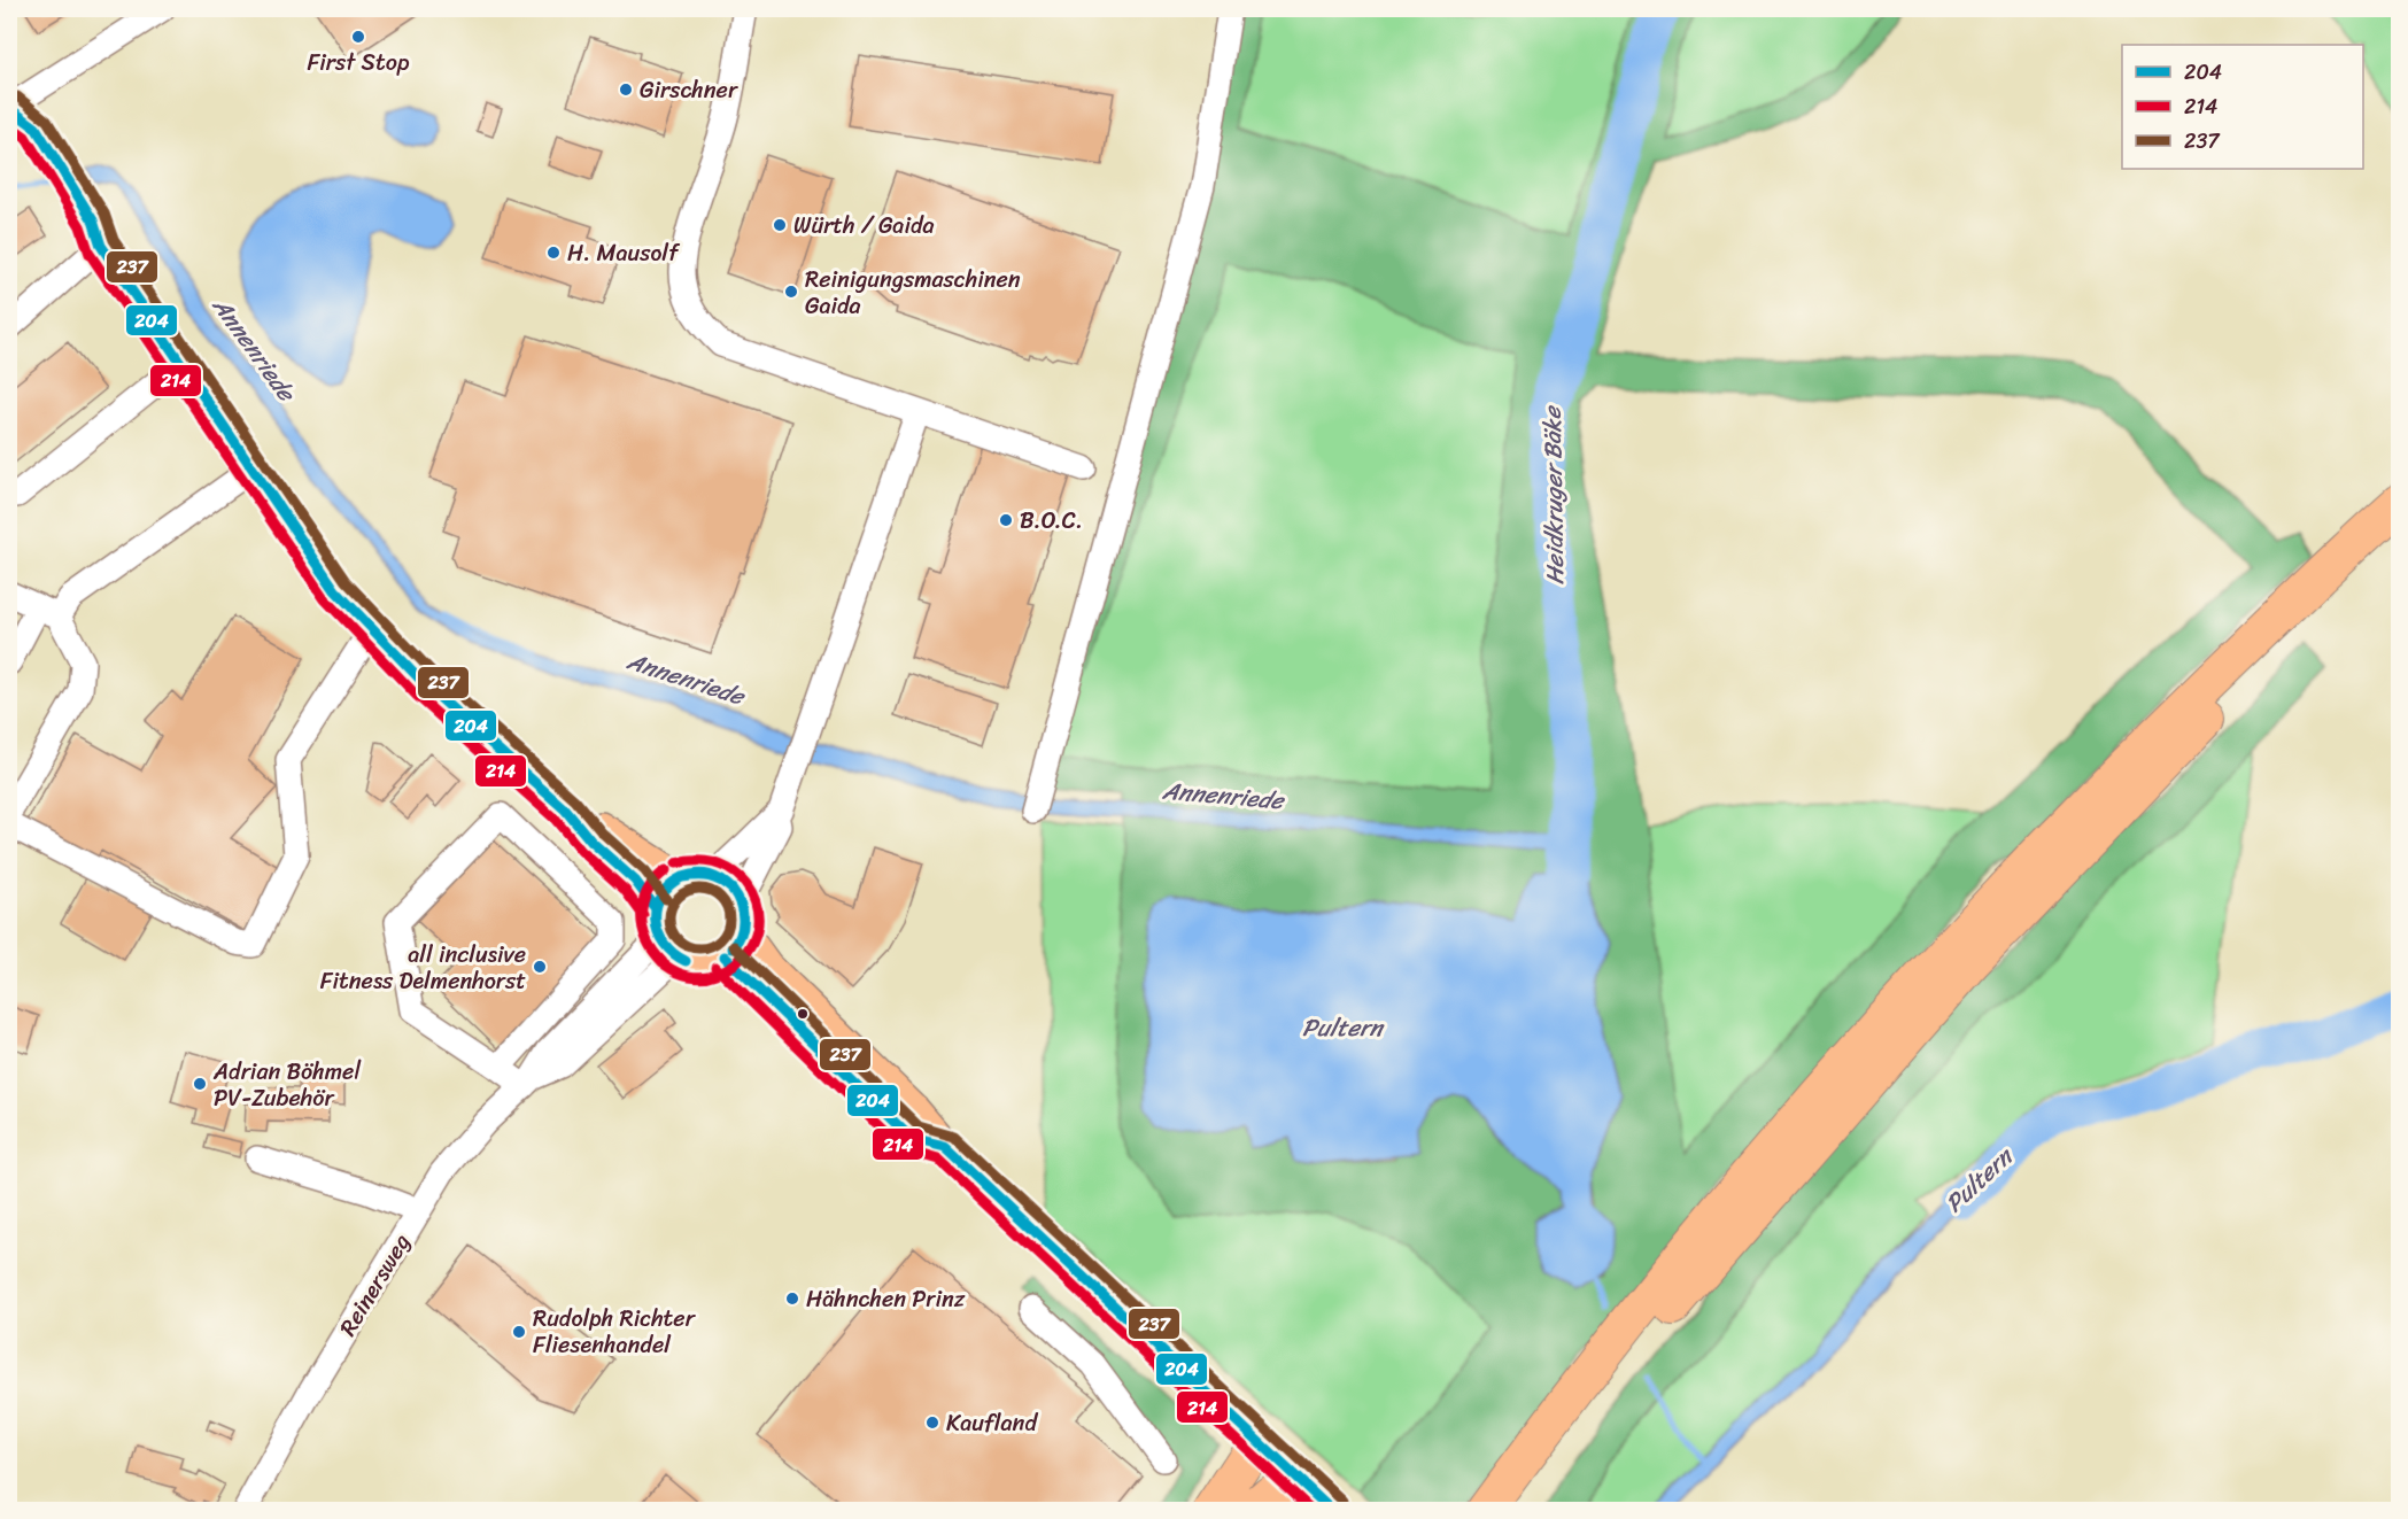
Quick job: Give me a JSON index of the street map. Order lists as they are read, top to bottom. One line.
{"streets":{"street":["Reinersweg"]},"water":["Annenriede","Heidkruger Bäke","Pultern"],"places":["First Stop","Girschner","Würth / Gaida","H. Mausolf","Reinigungsmaschinen Gaida","B.O.C.","all inclusive Fitness Delmenhorst","Adrian Böhmel PV-Zubehör","Hähnchen Prinz","Rudolph Richter Fliesenhandel","Kaufland"],"lines":["transit line 237","transit line 204","transit line 214"],"legend":["204","214","237"]}
